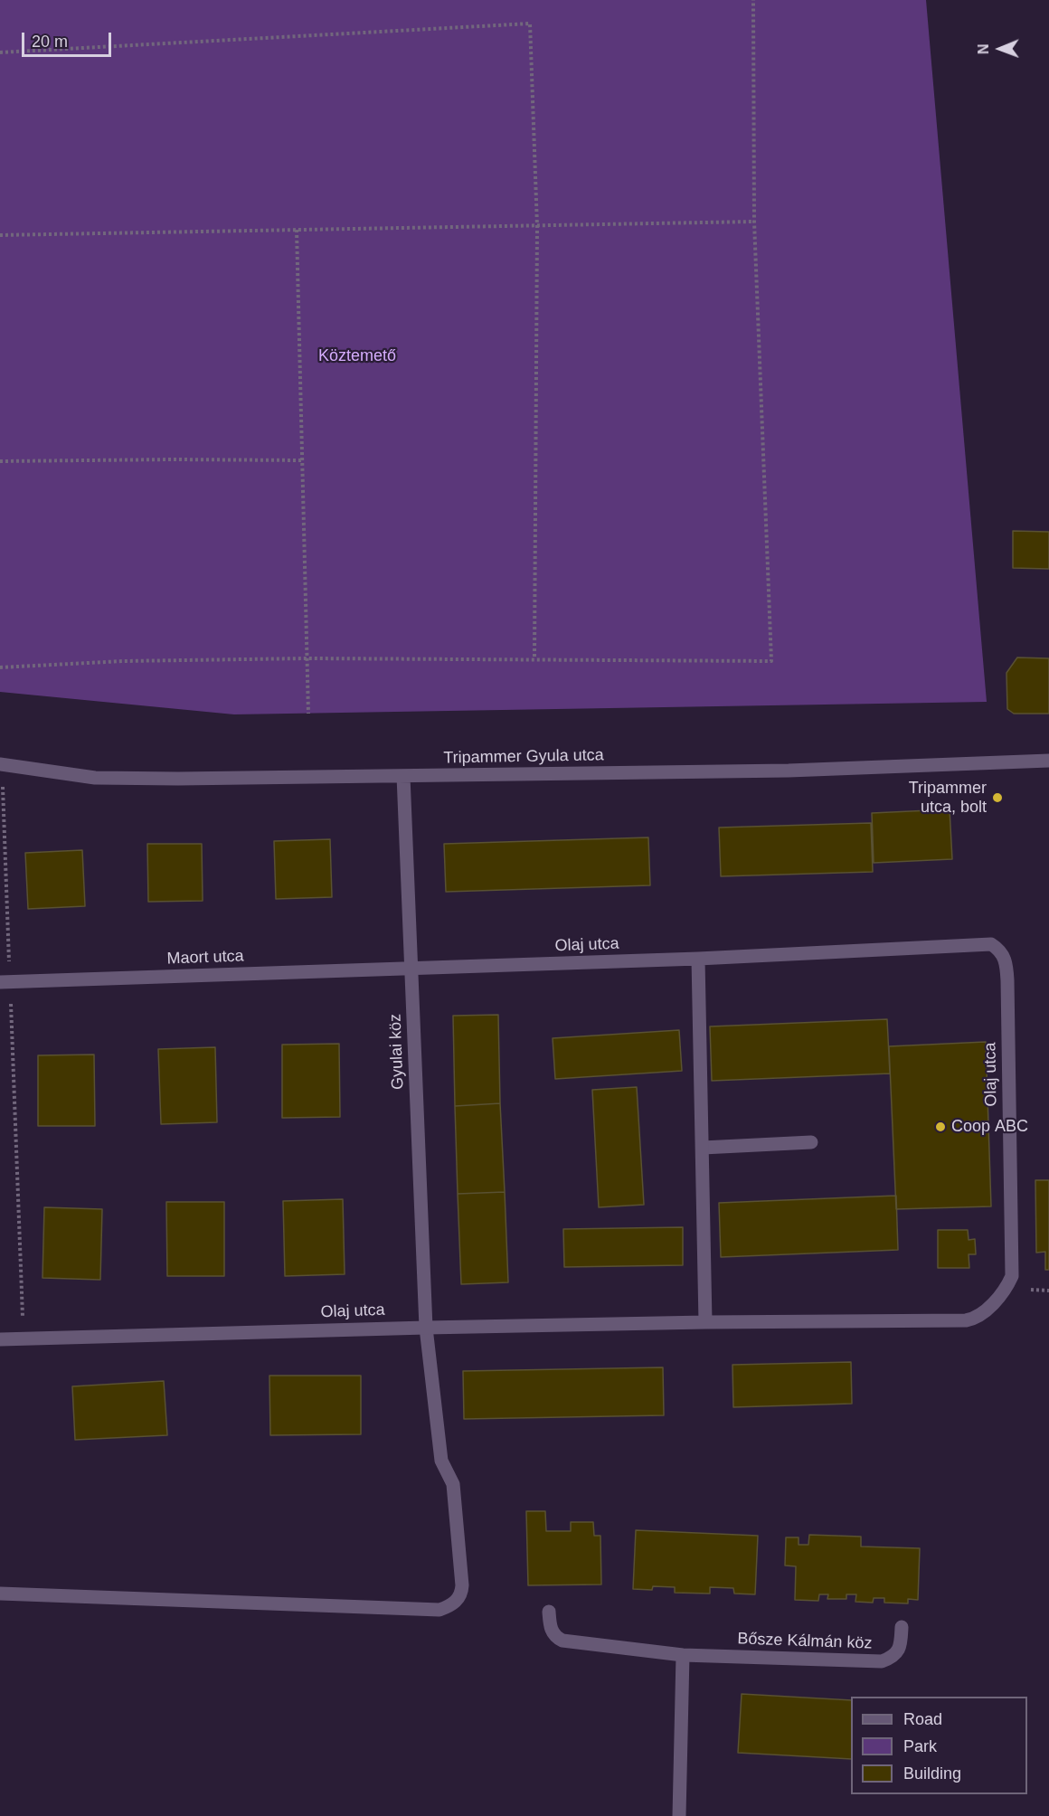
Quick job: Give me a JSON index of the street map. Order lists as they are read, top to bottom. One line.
{"streets":{"street":["Tripammer Gyula utca","Olaj utca","Maort utca","Gyulai köz","Bősze Kálmán köz"]},"crossings":[["Tripammer Gyula utca","Gyulai köz"],["Olaj utca","Maort utca"],["Olaj utca","Gyulai köz"],["Maort utca","Gyulai köz"]],"parks":["Köztemető"],"places":["Tripammer utca, bolt","Coop ABC"],"legend":["Road","Park","Building"],"scale_bar":"20 m","north":"left"}
